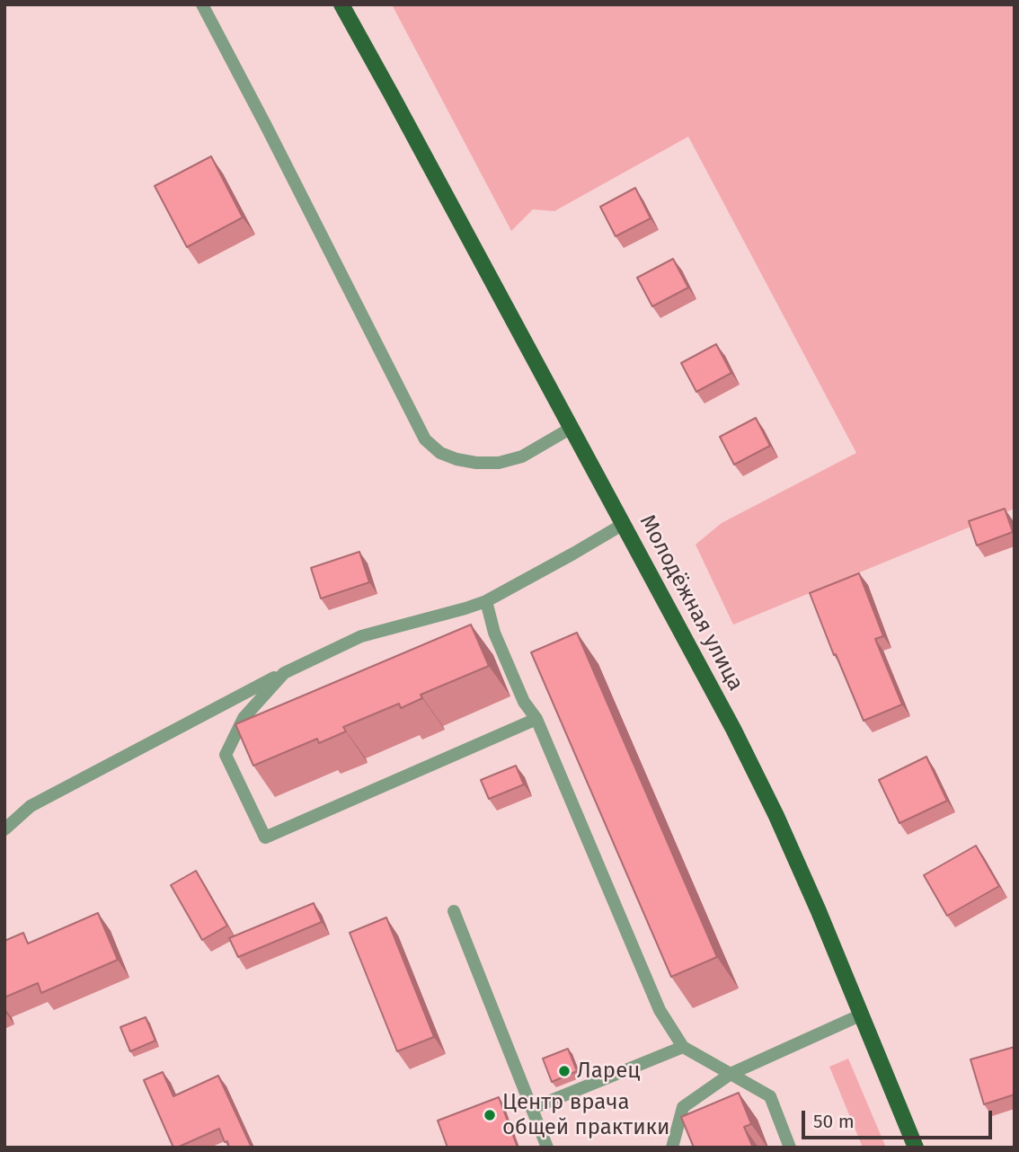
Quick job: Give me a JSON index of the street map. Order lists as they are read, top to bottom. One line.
{"streets":{"main road":["Молодёжная улица"]},"places":["Ларец","Центр врача общей практики"],"scale_bar":"50 m"}
